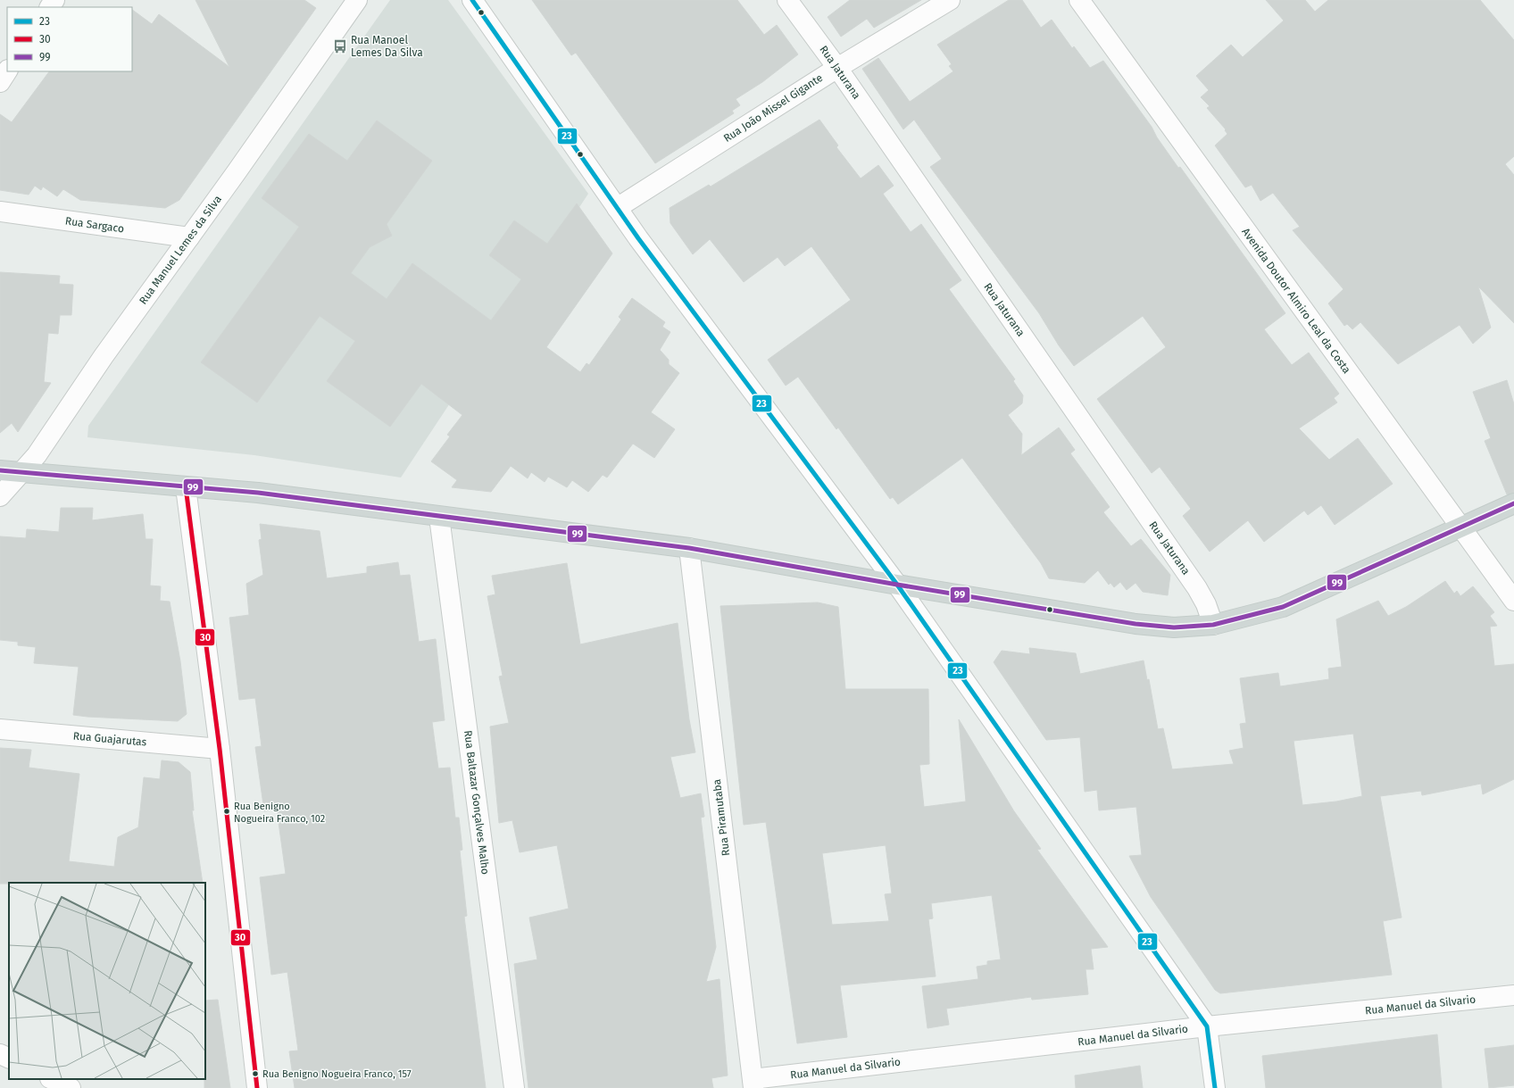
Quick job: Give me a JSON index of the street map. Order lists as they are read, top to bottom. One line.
{"streets":{"street":["Rua Jaturana","Rua João Missel Gigante","Rua Sargaco","Rua Manuel Lemes da Silva","Avenida Doutor Almiro Leal da Costa","Rua Guajarutas","Rua Baltazar Gonçalves Malho","Rua Piramutaba","Rua Manuel da Silvario"]},"crossings":[["Rua Jaturana","Rua João Missel Gigante"],["Rua Sargaco","Rua Manuel Lemes da Silva"],["Rua Piramutaba","Rua Manuel da Silvario"]],"places":{"bus stop":["Rua Manoel Lemes Da Silva"],"other":["Rua Benigno Nogueira Franco, 102","Rua Benigno Nogueira Franco, 157"]},"lines":["transit line 23","transit line 99","transit line 30"],"legend":["23","30","99"]}
